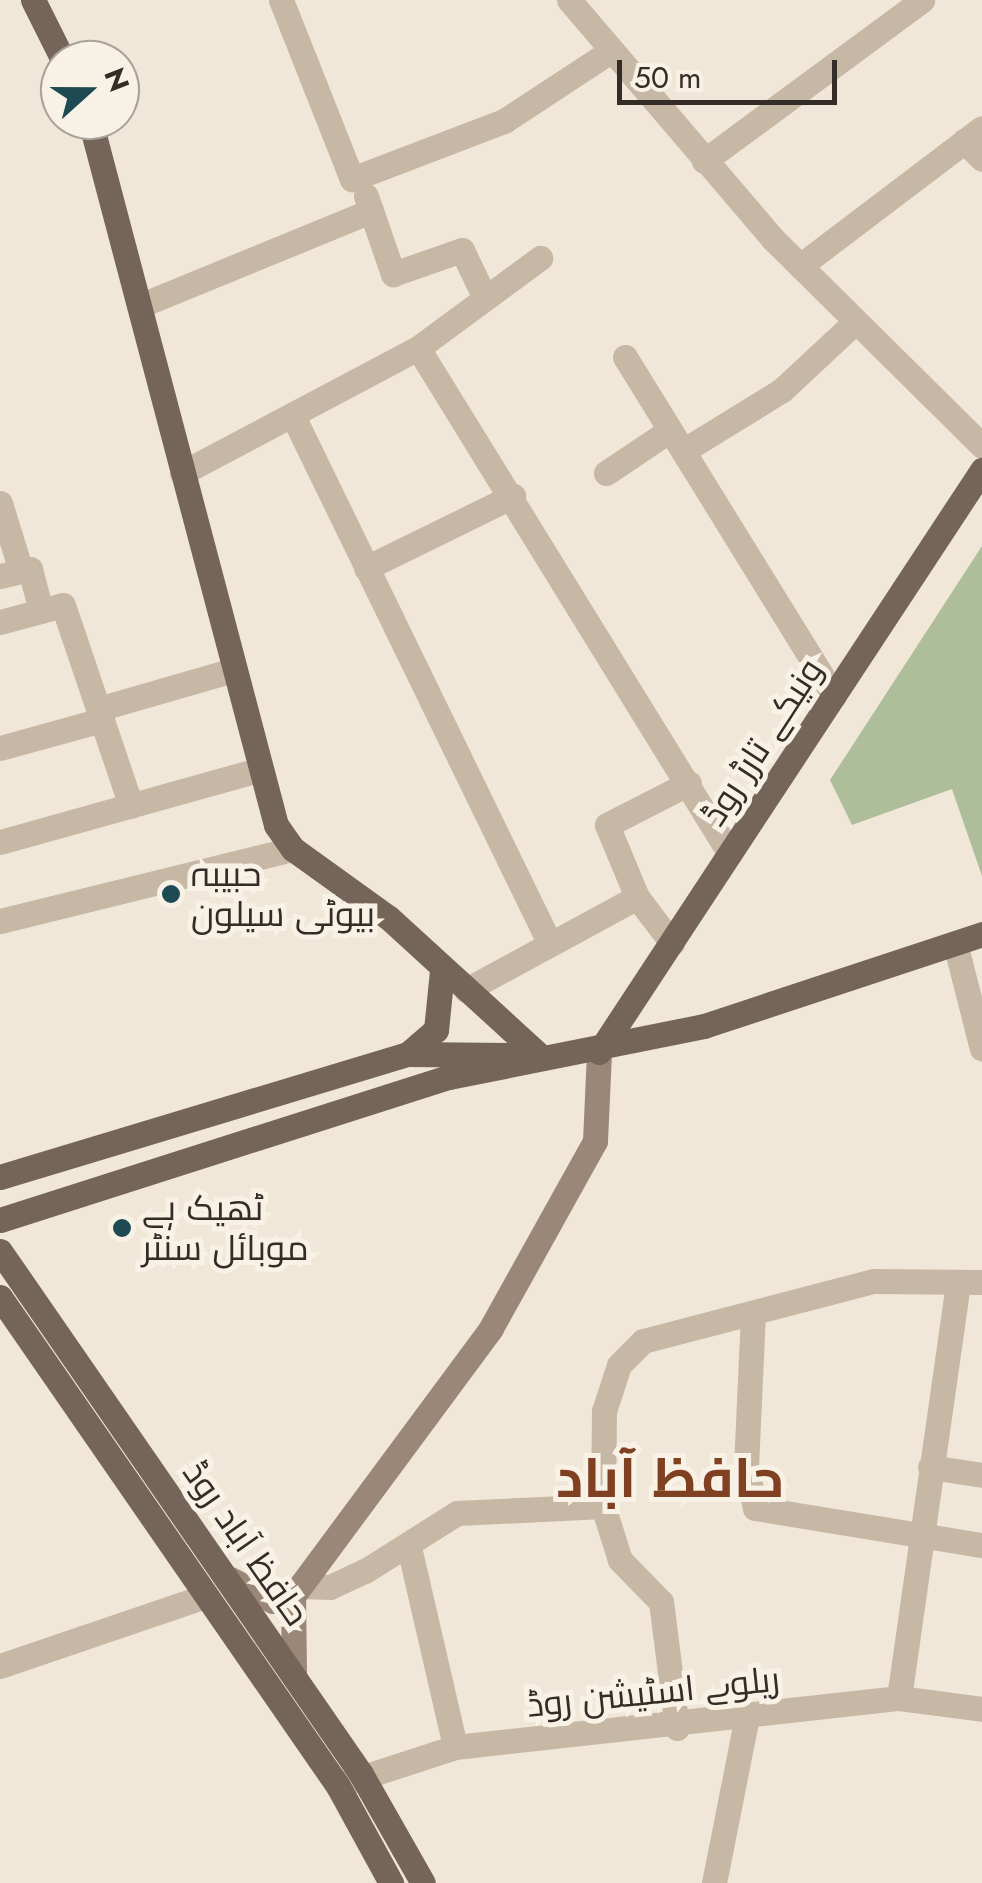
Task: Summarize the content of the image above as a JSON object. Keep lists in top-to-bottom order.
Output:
{
  "streets": {
    "main road": ["ونیکے تارڑ روڈ", "حافظ آباد روڈ"],
    "street": ["ریلوے اسٹیشن روڈ"]
  },
  "crossings": [
    ["حافظ آباد روڈ", "ریلوے اسٹیشن روڈ"]
  ],
  "districts": ["حافظ آباد"],
  "places": ["حبیبہ بیوٹی سیلون", "ٹھیک ہے موبائل سنٹر"],
  "scale_bar": "50 m",
  "north": "right"
}
